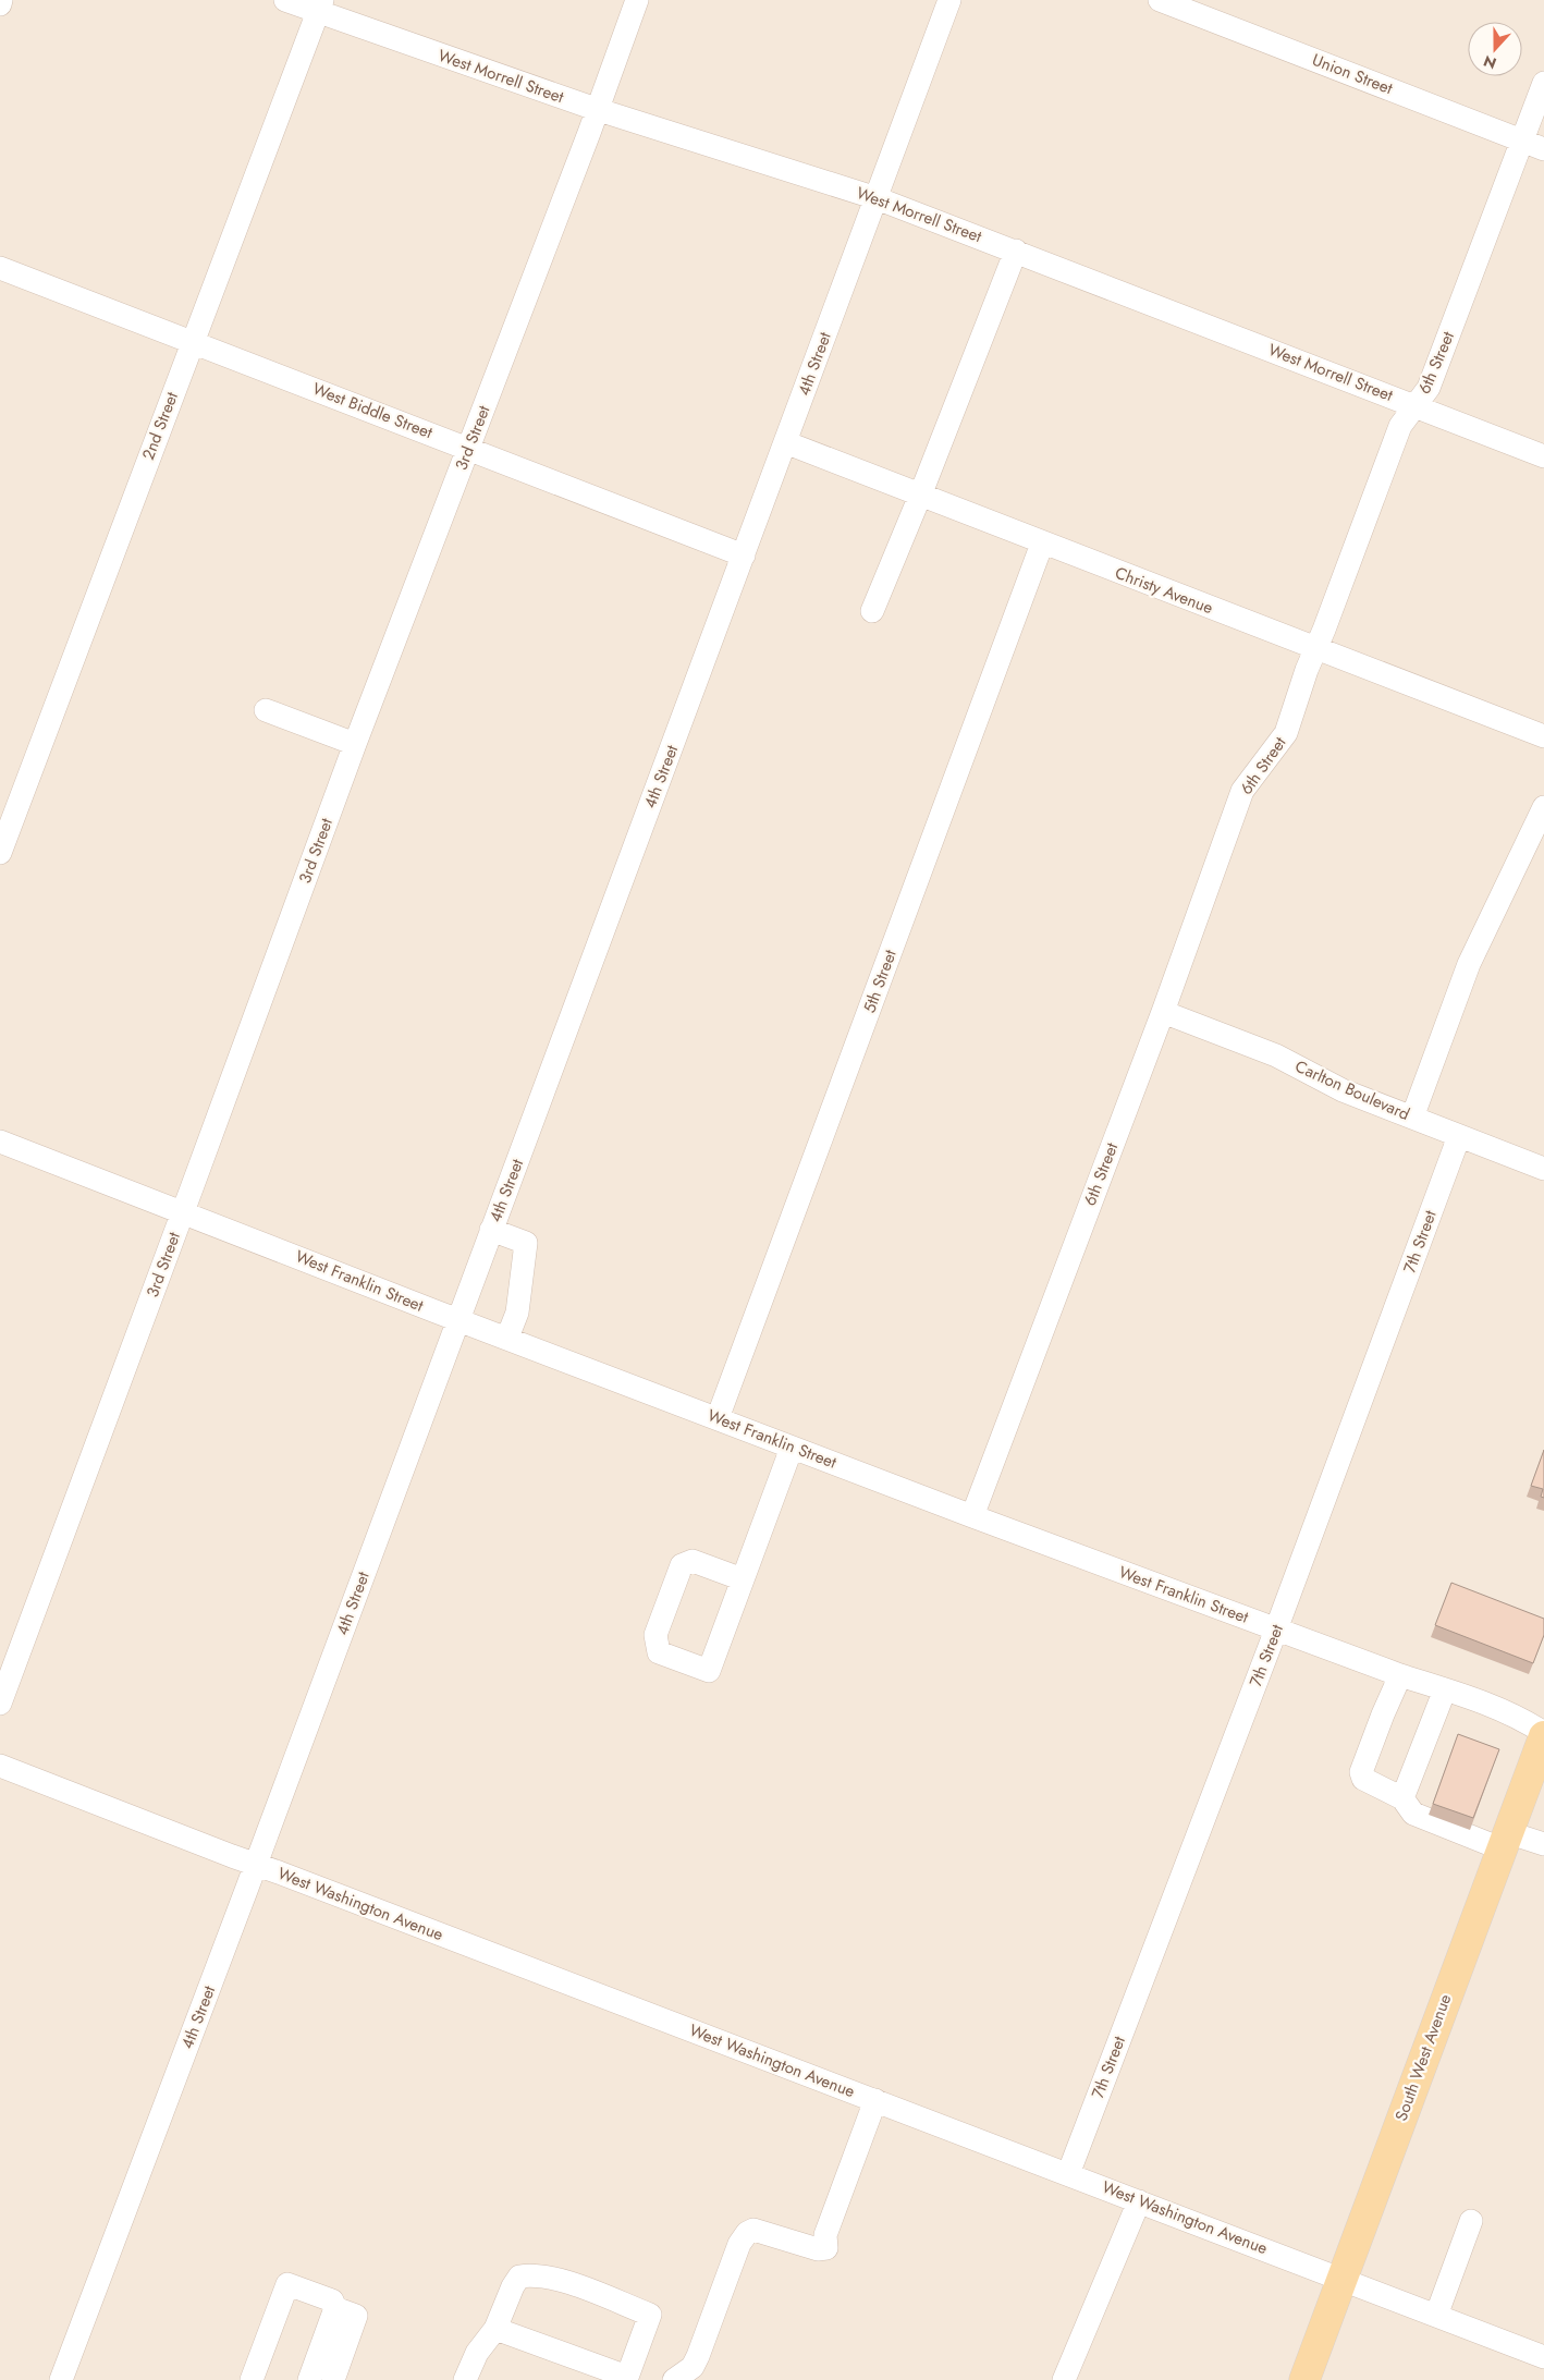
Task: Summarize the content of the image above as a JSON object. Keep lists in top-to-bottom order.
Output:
{
  "streets": {
    "main road": ["South West Avenue"],
    "street": [
      "Union Street",
      "West Morrell Street",
      "6th Street",
      "4th Street",
      "West Biddle Street",
      "2nd Street",
      "3rd Street",
      "Christy Avenue",
      "5th Street",
      "Carlton Boulevard",
      "7th Street",
      "West Franklin Street",
      "West Washington Avenue"
    ]
  },
  "crossings": [
    ["Union Street", "6th Street"],
    ["West Morrell Street", "6th Street"],
    ["West Morrell Street", "4th Street"],
    ["West Morrell Street", "2nd Street"],
    ["West Morrell Street", "3rd Street"],
    ["6th Street", "Christy Avenue"],
    ["6th Street", "Carlton Boulevard"],
    ["6th Street", "West Franklin Street"],
    ["4th Street", "West Biddle Street"],
    ["4th Street", "Christy Avenue"],
    ["4th Street", "West Franklin Street"],
    ["4th Street", "West Washington Avenue"],
    ["West Biddle Street", "2nd Street"],
    ["West Biddle Street", "3rd Street"],
    ["3rd Street", "West Franklin Street"],
    ["Christy Avenue", "5th Street"],
    ["5th Street", "West Franklin Street"],
    ["Carlton Boulevard", "7th Street"],
    ["7th Street", "West Franklin Street"],
    ["7th Street", "West Washington Avenue"],
    ["West Franklin Street", "South West Avenue"],
    ["West Washington Avenue", "South West Avenue"]
  ],
  "north": "bottom"
}
